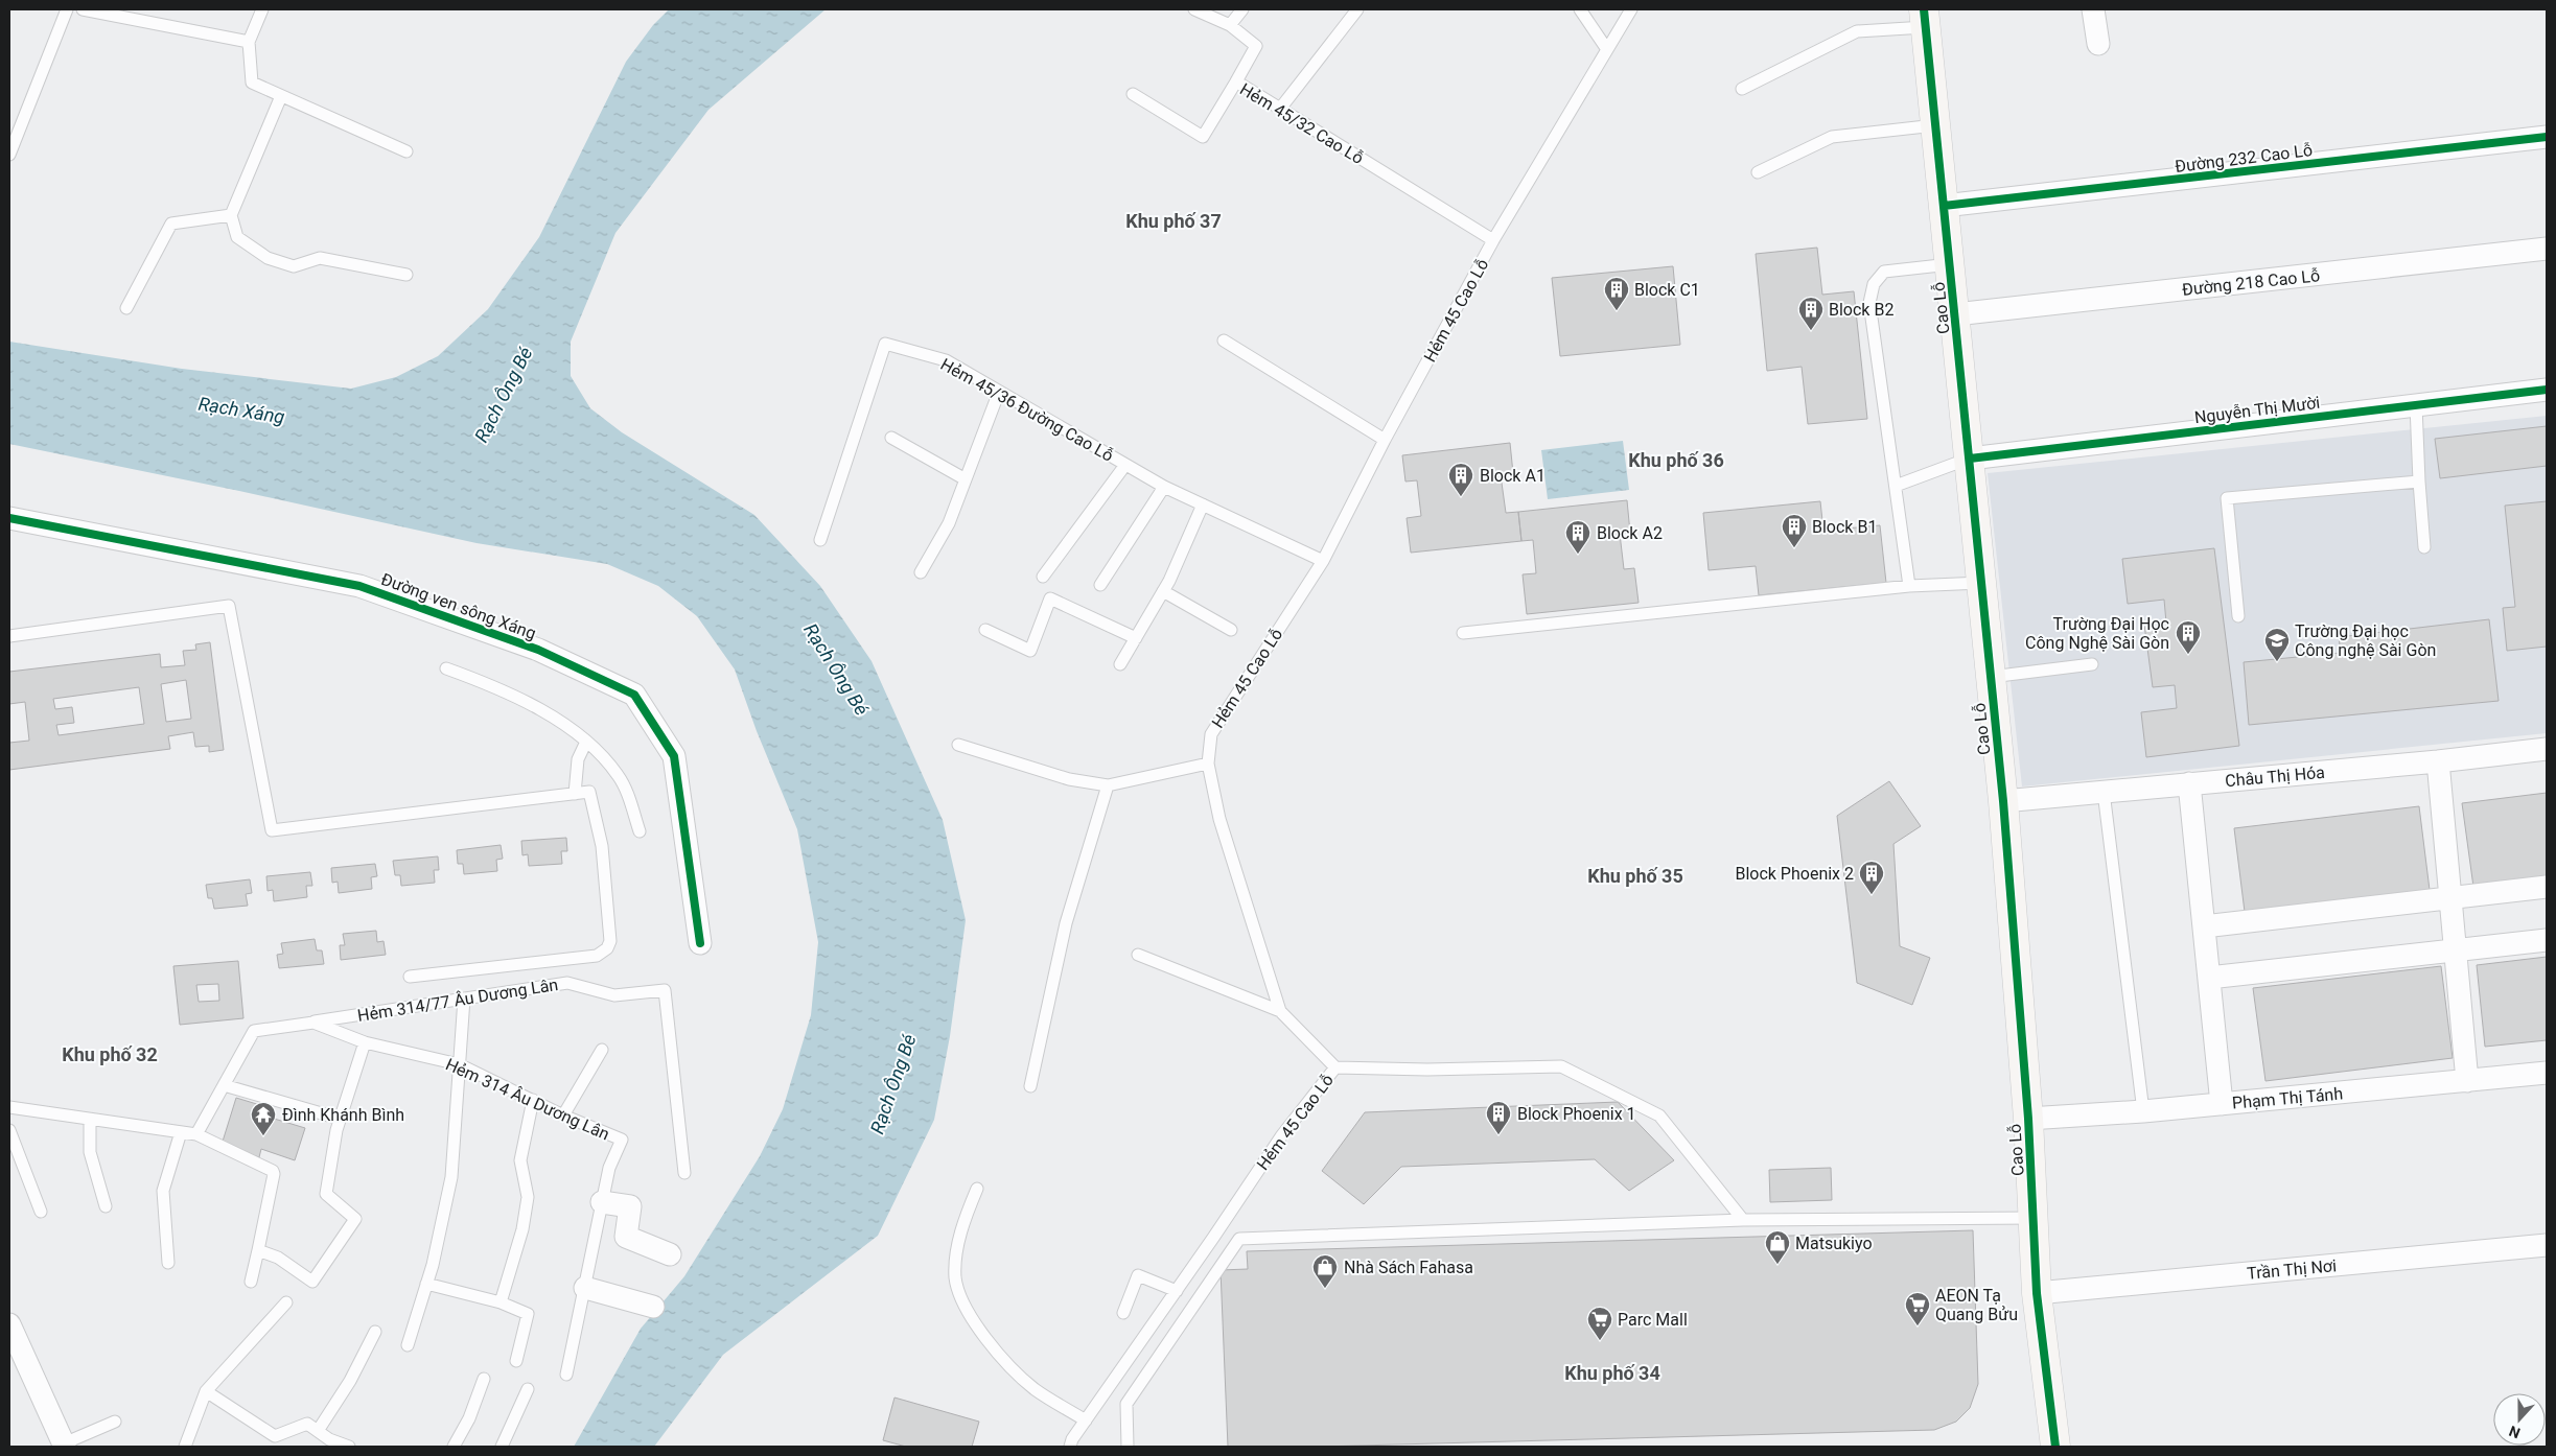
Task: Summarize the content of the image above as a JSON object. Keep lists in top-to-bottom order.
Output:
{
  "streets": {
    "street": [
      "Đường 232 Cao Lỗ",
      "Đường 218 Cao Lỗ",
      "Cao Lỗ",
      "Nguyễn Thị Mười",
      "Đường ven sông Xáng",
      "Châu Thị Hóa",
      "Phạm Thị Tánh",
      "Trần Thị Nơi"
    ],
    "lane": [
      "Hẻm 45/32 Cao Lỗ",
      "Hẻm 45 Cao Lỗ",
      "Hẻm 45/36 Đường Cao Lỗ",
      "Hẻm 314/77 Âu Dương Lân",
      "Hẻm 314 Âu Dương Lân"
    ]
  },
  "crossings": [
    ["Hẻm 45/32 Cao Lỗ", "Hẻm 45 Cao Lỗ"],
    ["Đường 232 Cao Lỗ", "Cao Lỗ"],
    ["Đường 218 Cao Lỗ", "Cao Lỗ"],
    ["Cao Lỗ", "Nguyễn Thị Mười"],
    ["Cao Lỗ", "Châu Thị Hóa"],
    ["Cao Lỗ", "Phạm Thị Tánh"],
    ["Cao Lỗ", "Trần Thị Nơi"],
    ["Hẻm 45 Cao Lỗ", "Hẻm 45/36 Đường Cao Lỗ"],
    ["Hẻm 314/77 Âu Dương Lân", "Hẻm 314 Âu Dương Lân"]
  ],
  "districts": [
    "Khu phố 37",
    "Khu phố 36",
    "Khu phố 35",
    "Khu phố 32",
    "Khu phố 34"
  ],
  "water": ["Rạch Ông Bé", "Rạch Xáng"],
  "places": {
    "building": [
      "Block C1",
      "Block B2",
      "Block A1",
      "Block B1",
      "Block A2",
      "Trường Đại Học Công Nghệ Sài Gòn",
      "Block Phoenix 2",
      "Block Phoenix 1"
    ],
    "school or university": ["Trường Đại học Công nghệ Sài Gòn"],
    "temple": ["Đình Khánh Bình"],
    "shop": ["Matsukiyo", "Nhà Sách Fahasa"],
    "supermarket": ["AEON Tạ Quang Bửu", "Parc Mall"]
  },
  "north": "bottom"
}
